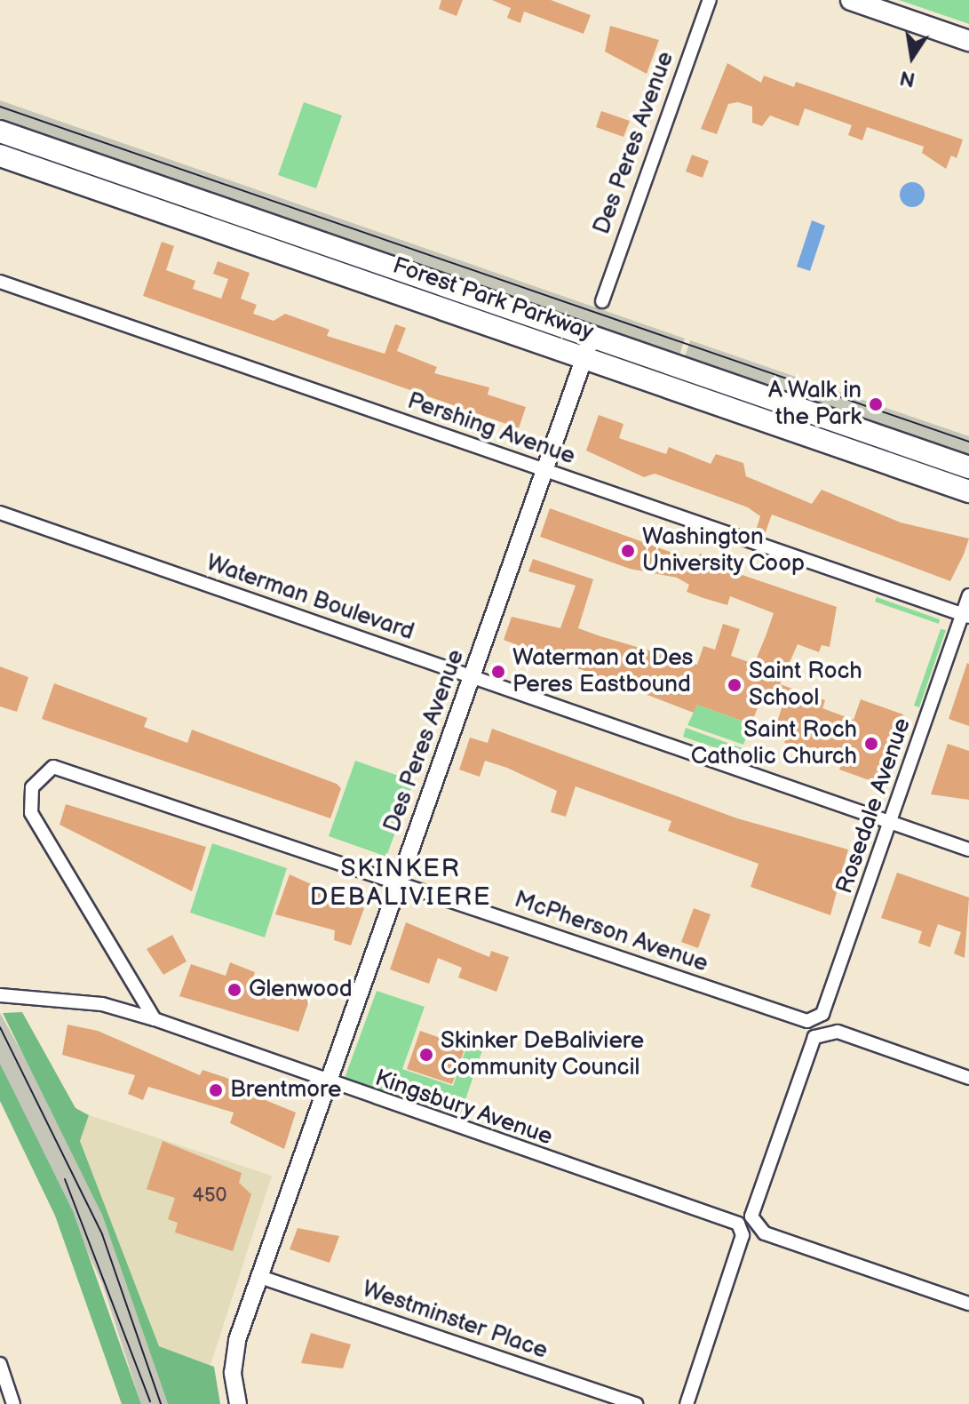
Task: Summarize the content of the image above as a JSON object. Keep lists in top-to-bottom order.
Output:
{
  "streets": {
    "main road": ["Forest Park Parkway"],
    "street": [
      "Des Peres Avenue",
      "Pershing Avenue",
      "Waterman Boulevard",
      "Rosedale Avenue",
      "McPherson Avenue",
      "Kingsbury Avenue",
      "Westminster Place"
    ]
  },
  "crossings": [
    ["Des Peres Avenue", "Forest Park Parkway"],
    ["Des Peres Avenue", "Pershing Avenue"],
    ["Des Peres Avenue", "Waterman Boulevard"],
    ["Des Peres Avenue", "McPherson Avenue"],
    ["Des Peres Avenue", "Kingsbury Avenue"],
    ["Des Peres Avenue", "Westminster Place"],
    ["Pershing Avenue", "Rosedale Avenue"],
    ["Waterman Boulevard", "Rosedale Avenue"],
    ["Rosedale Avenue", "McPherson Avenue"],
    ["McPherson Avenue", "Kingsbury Avenue"]
  ],
  "districts": ["SKINKER DEBALIVIERE"],
  "places": [
    "A Walk in the Park",
    "Washington University Coop",
    "Waterman at Des Peres Eastbound",
    "Saint Roch School",
    "Saint Roch Catholic Church",
    "Glenwood",
    "Skinker DeBaliviere Community Council",
    "Brentmore"
  ],
  "house_numbers": ["450"],
  "north": "bottom"
}
